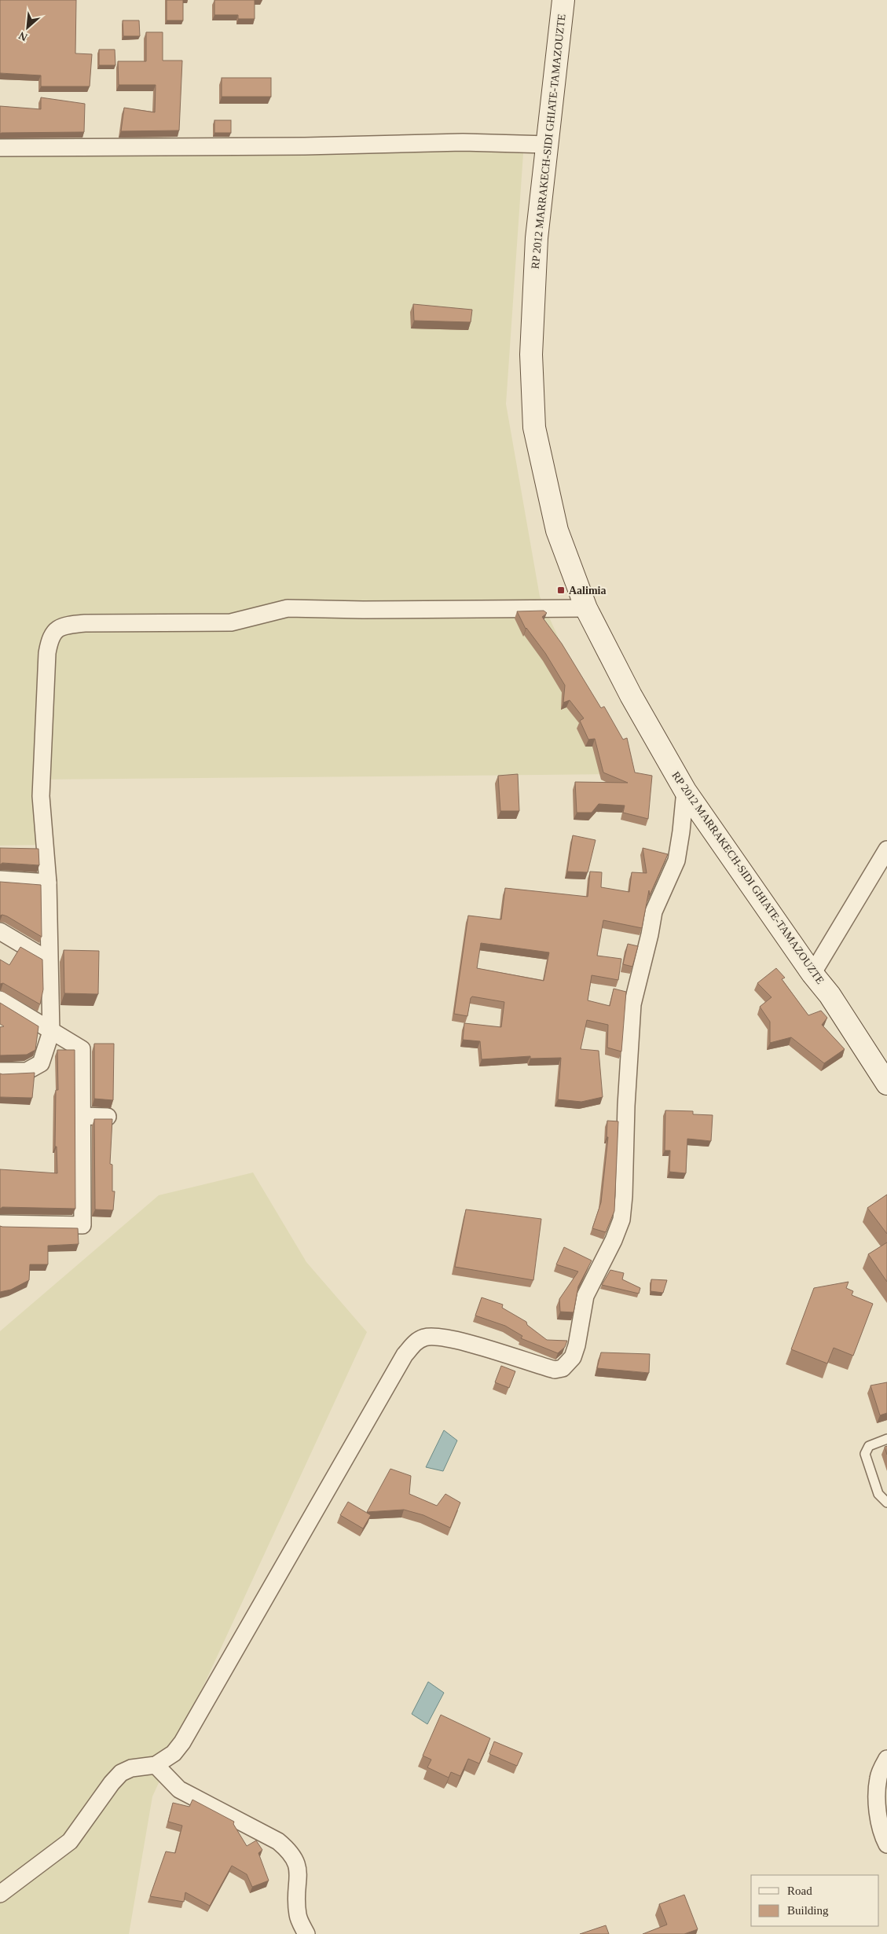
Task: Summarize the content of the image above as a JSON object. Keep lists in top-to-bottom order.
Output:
{
  "streets": {
    "street": ["RP 2012 MARRAKECH-SIDI GHIATE-TAMAZOUZTE"]
  },
  "places": {
    "transit": ["Aalimia"]
  },
  "legend": ["Road", "Building"],
  "north": "bottom left"
}
